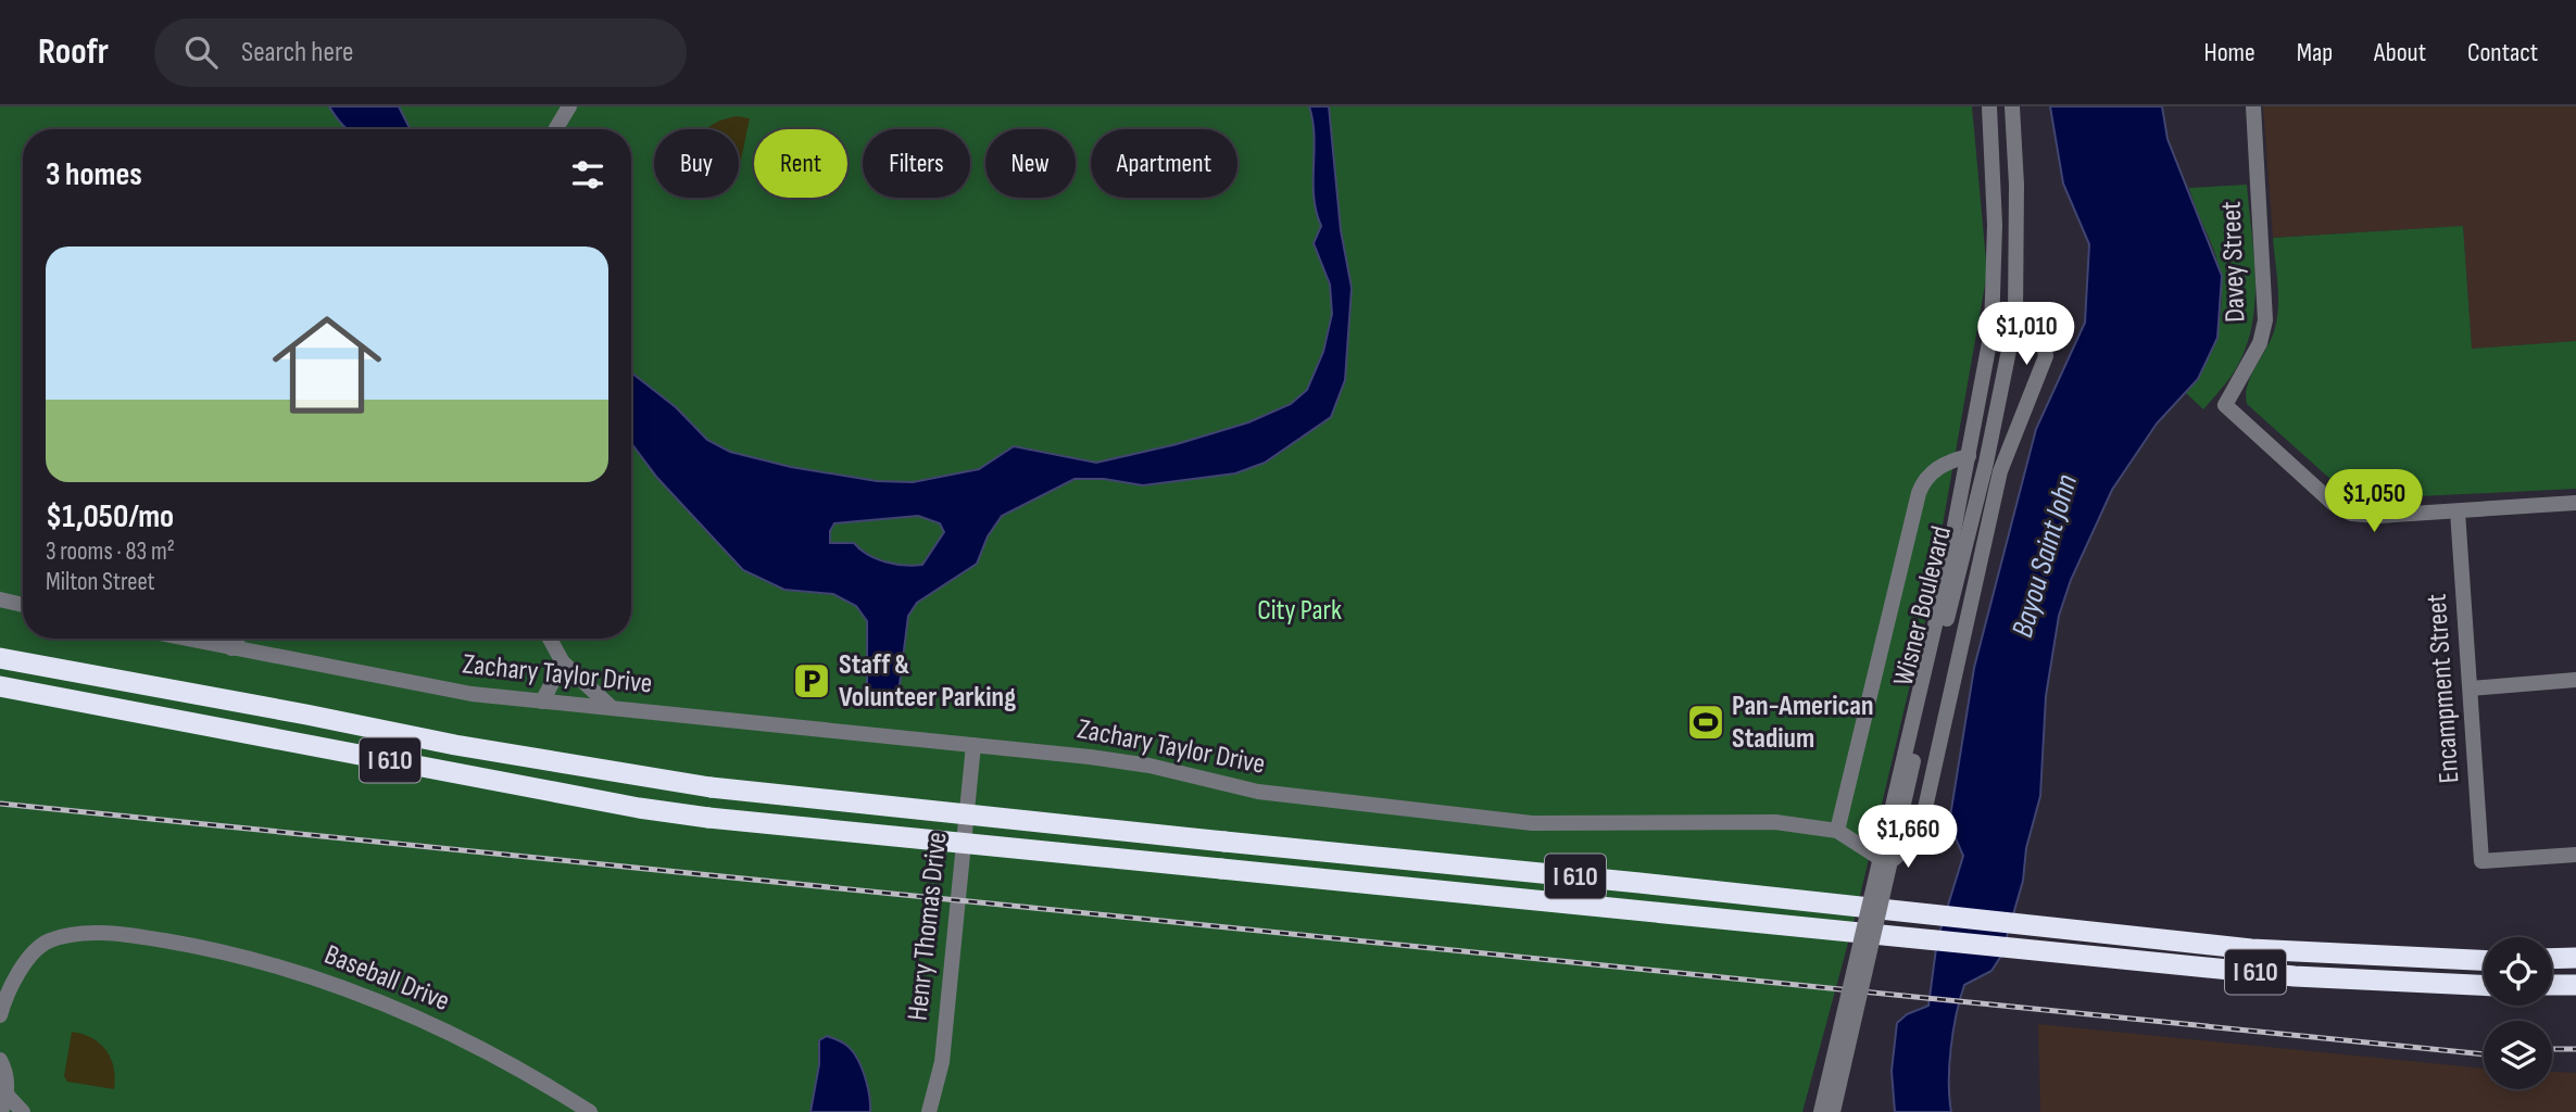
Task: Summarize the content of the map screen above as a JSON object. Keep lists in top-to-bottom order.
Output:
{
  "streets": {
    "highway": ["I 610"],
    "street": [
      "Davey Street",
      "Wisner Boulevard",
      "Zachary Taylor Drive",
      "Encampment Street",
      "Henry Thomas Drive",
      "Baseball Drive"
    ]
  },
  "crossings": [
    ["Davey Street", "Encampment Street"],
    ["Zachary Taylor Drive", "Henry Thomas Drive"]
  ],
  "water": ["Bayou Saint John"],
  "parks": ["City Park"],
  "places": {
    "parking": ["Staff & Volunteer Parking"],
    "sports": ["Pan-American Stadium"]
  },
  "page": {
    "header": "Roofr",
    "search": "Search here",
    "nav": [
      "Home",
      "Map",
      "About",
      "Contact"
    ],
    "chip": [
      "Buy",
      "Rent",
      "Filters",
      "New",
      "Apartment"
    ],
    "heading": "3 homes",
    "list": [
      {
        "name": "$1,050/mo",
        "note": "3 rooms · 83 m² · Milton Street"
      }
    ],
    "price": ["$1,010", "$1,050", "$1,660"]
  }
}
